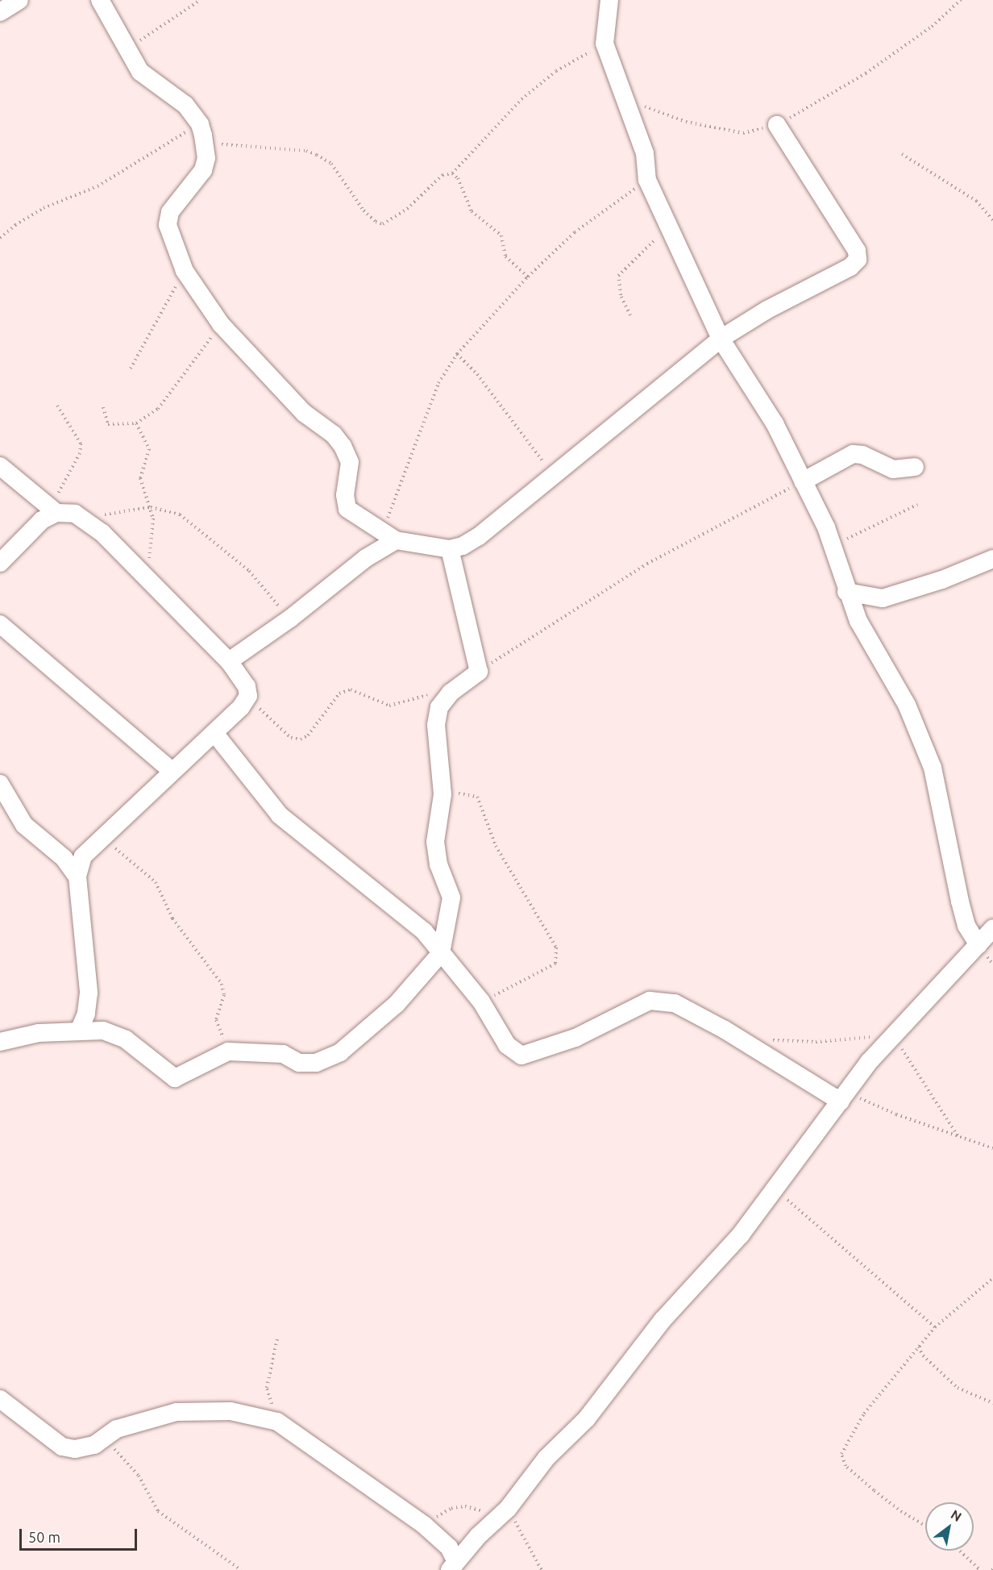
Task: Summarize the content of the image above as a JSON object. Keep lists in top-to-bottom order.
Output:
{
  "scale_bar": "50 m",
  "north": "top right"
}
